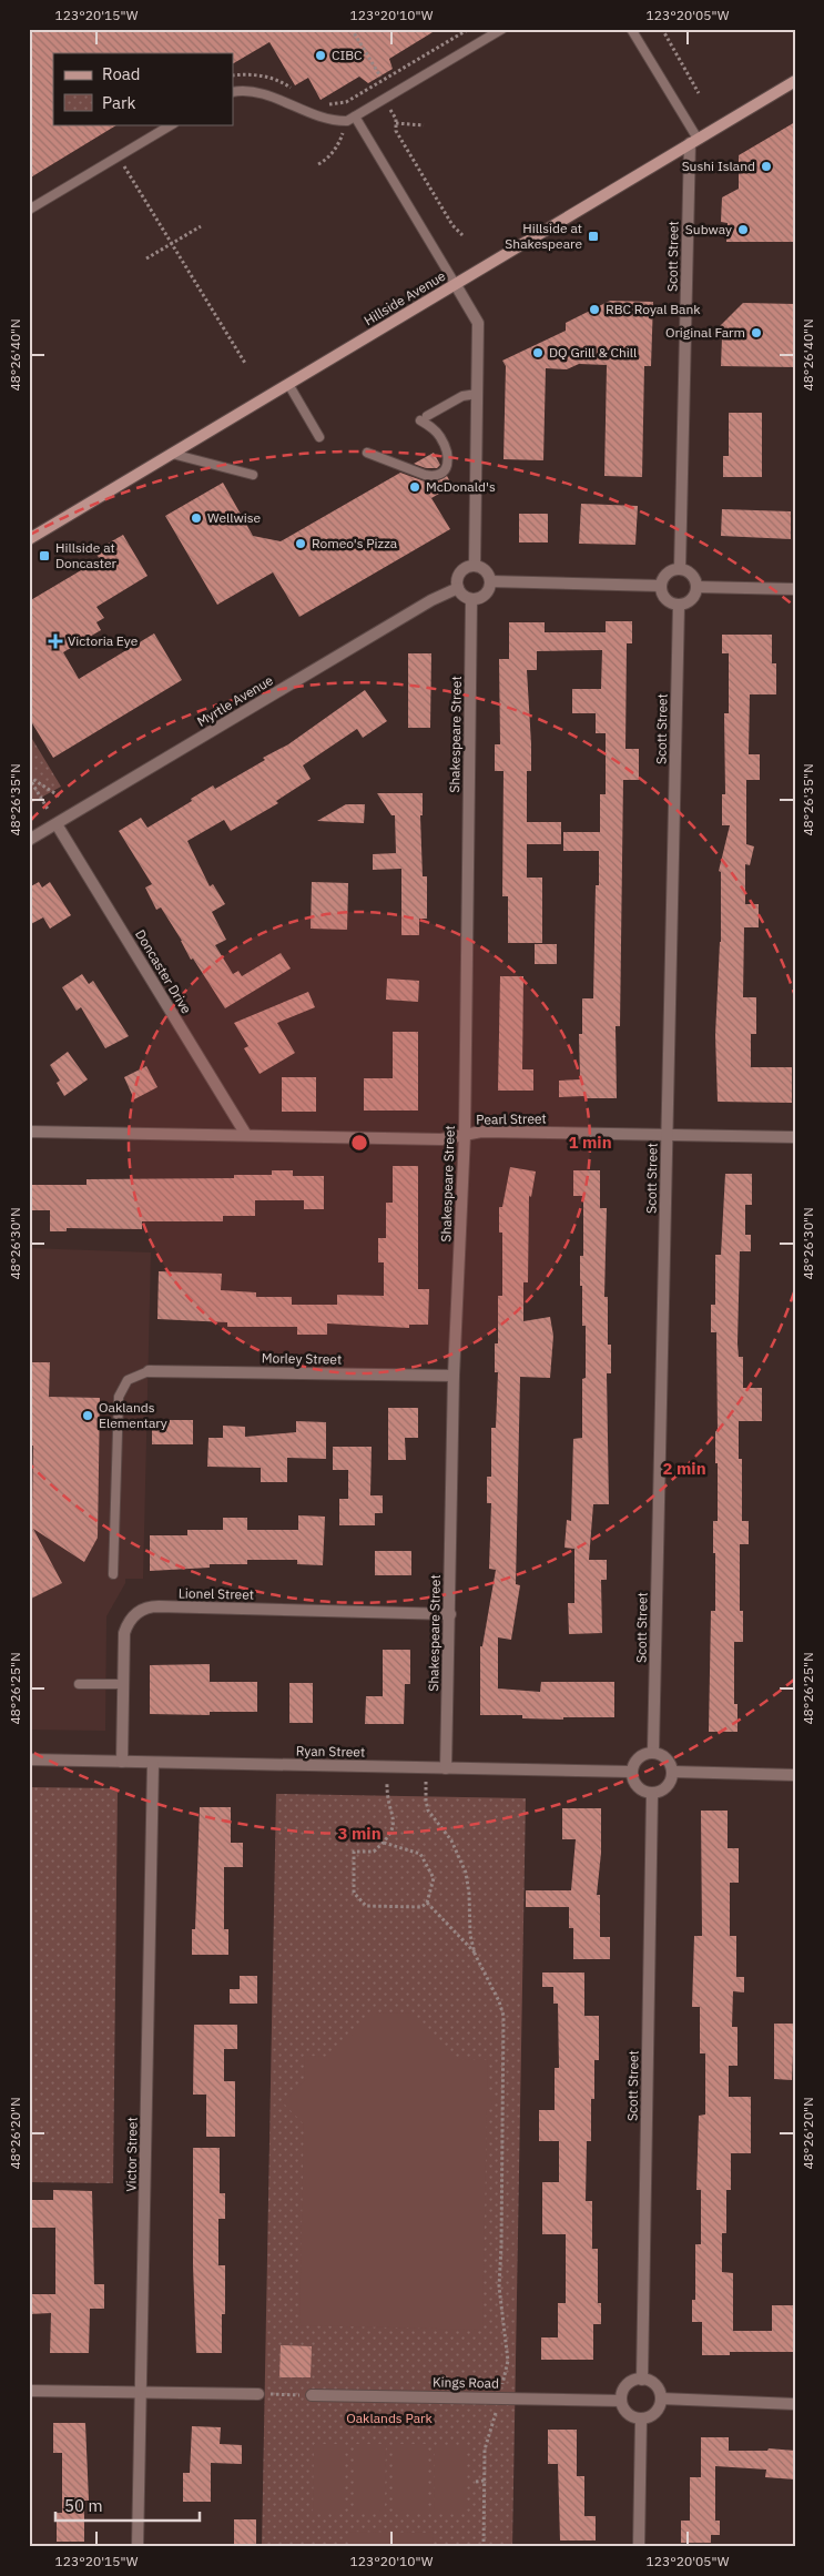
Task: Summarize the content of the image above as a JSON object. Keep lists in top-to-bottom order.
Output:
{
  "streets": {
    "main road": ["Hillside Avenue"],
    "street": [
      "Scott Street",
      "Myrtle Avenue",
      "Shakespeare Street",
      "Doncaster Drive",
      "Pearl Street",
      "Morley Street",
      "Lionel Street",
      "Ryan Street",
      "Victor Street",
      "Kings Road"
    ]
  },
  "crossings": [
    ["Scott Street", "Hillside Avenue"],
    ["Scott Street", "Pearl Street"],
    ["Scott Street", "Ryan Street"],
    ["Scott Street", "Kings Road"],
    ["Myrtle Avenue", "Shakespeare Street"],
    ["Myrtle Avenue", "Doncaster Drive"],
    ["Shakespeare Street", "Pearl Street"],
    ["Shakespeare Street", "Morley Street"],
    ["Shakespeare Street", "Lionel Street"],
    ["Shakespeare Street", "Ryan Street"],
    ["Doncaster Drive", "Pearl Street"],
    ["Lionel Street", "Ryan Street"],
    ["Ryan Street", "Victor Street"]
  ],
  "parks": ["Oaklands Park"],
  "places": {
    "other": [
      "CIBC",
      "Sushi Island",
      "Subway",
      "RBC Royal Bank",
      "Original Farm",
      "DQ Grill & Chill",
      "McDonald's",
      "Wellwise",
      "Romeo's Pizza",
      "Oaklands Elementary"
    ],
    "transit": ["Hillside at Shakespeare", "Hillside at Doncaster"],
    "health": ["Victoria Eye"]
  },
  "legend": ["Road", "Park"],
  "scale_bar": "50 m",
  "coordinates": [
    "123°20'15\"W",
    "123°20'10\"W",
    "123°20'05\"W",
    "48°26'40\"N",
    "48°26'35\"N",
    "48°26'30\"N",
    "48°26'25\"N",
    "48°26'20\"N"
  ],
  "rings": ["1 min", "2 min", "3 min"]
}
